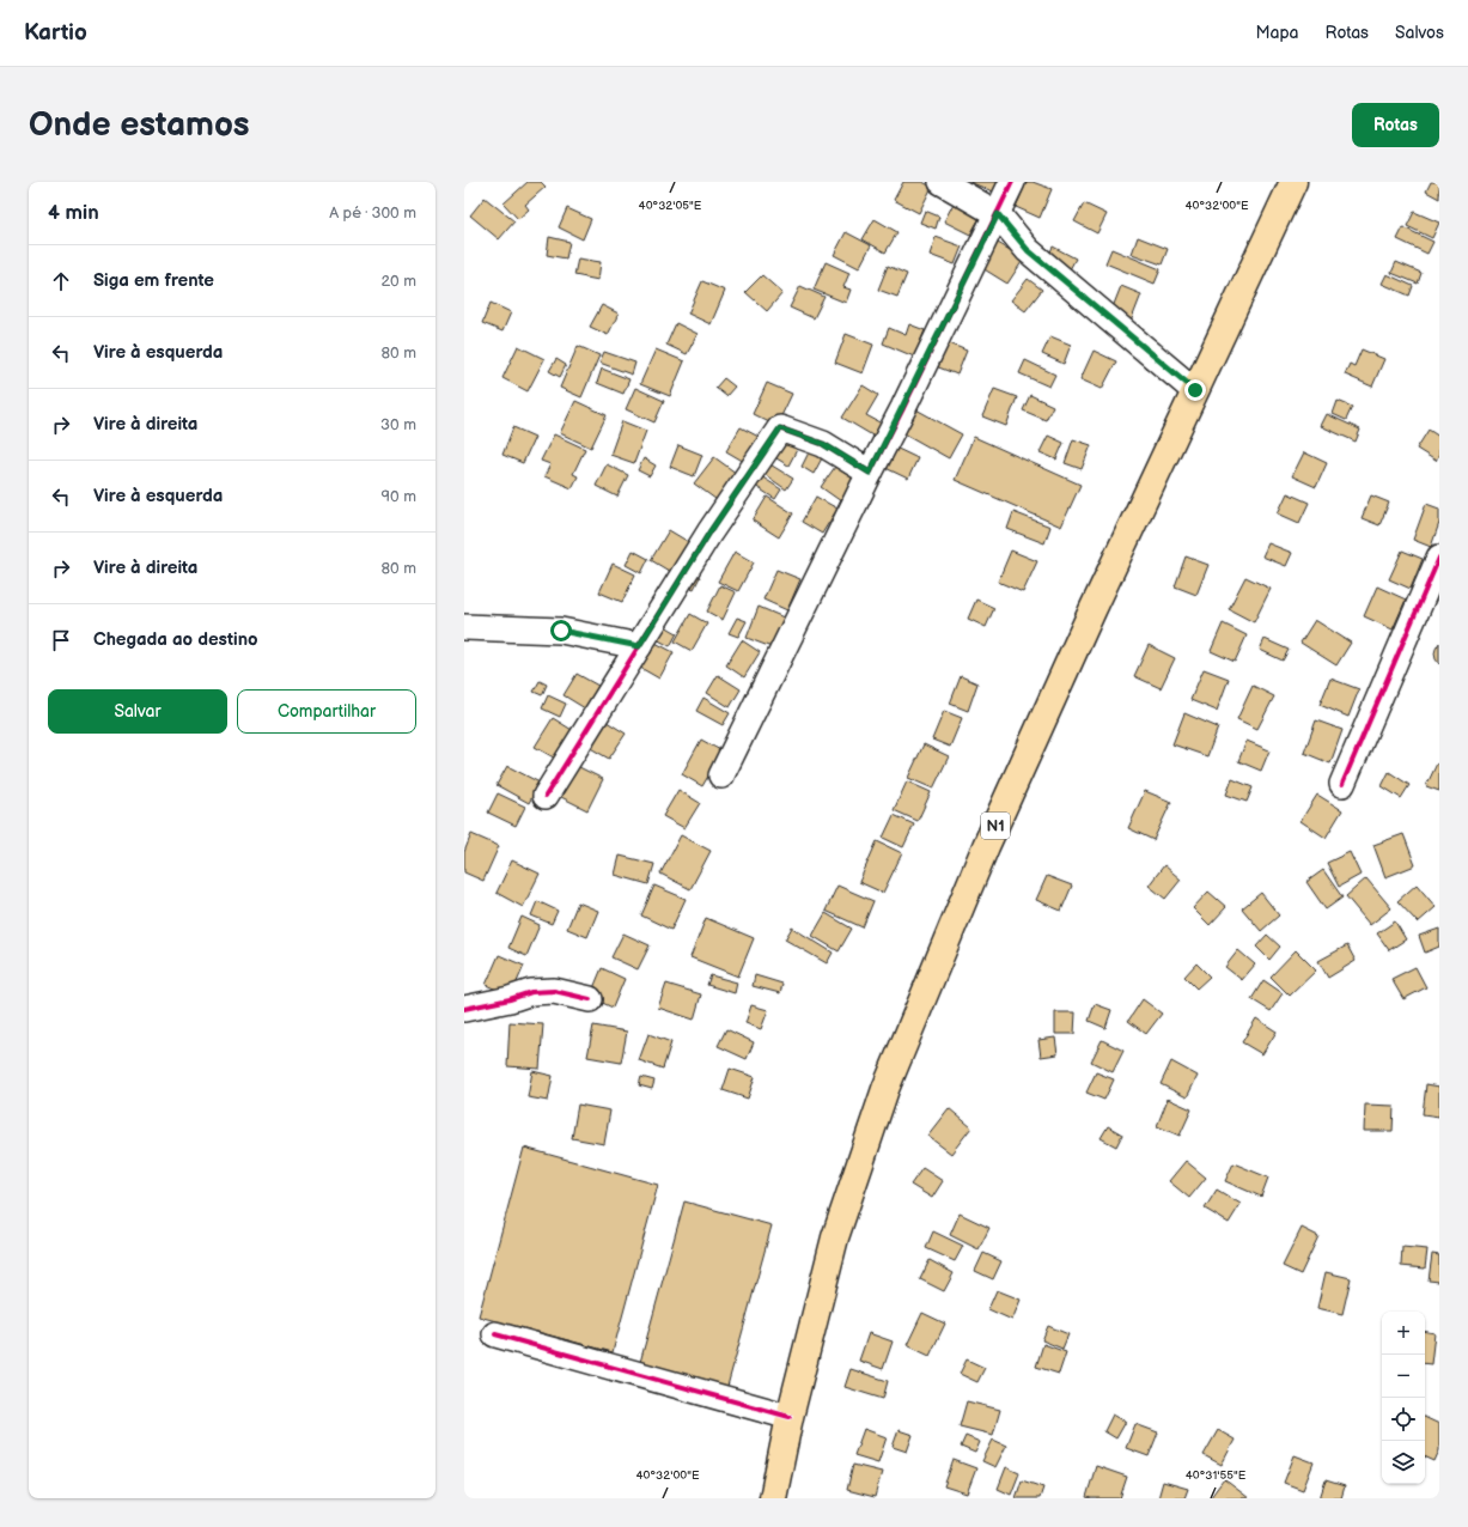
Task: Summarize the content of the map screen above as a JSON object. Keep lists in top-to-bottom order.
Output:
{
  "streets": {
    "highway": ["N1"]
  },
  "page": {
    "header": "Kartio",
    "nav": ["Mapa", "Rotas", "Salvos"],
    "buttons": [
      "Rotas",
      ["Salvar", "Compartilhar"]
    ],
    "title": "Onde estamos",
    "heading": ["4 min", "A pé · 300 m"],
    "list": [
      ["Siga em frente", "20 m"],
      ["Vire à esquerda", "80 m"],
      ["Vire à direita", "30 m"],
      ["Vire à esquerda", "90 m"],
      ["Vire à direita", "80 m"],
      "Chegada ao destino"
    ],
    "map_buttons": ["+", "−"]
  },
  "coordinates": ["40°32'05\"E", "40°32'00\"E", "40°31'55\"E"]
}
